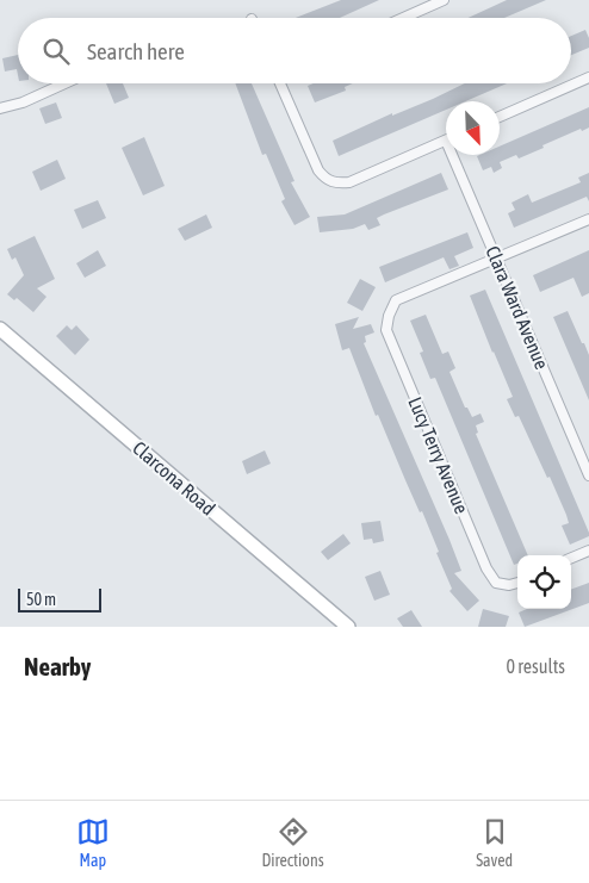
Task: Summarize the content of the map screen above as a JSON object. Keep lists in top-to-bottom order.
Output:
{
  "streets": {
    "main road": ["Clarcona Road"],
    "street": ["Clara Ward Avenue", "Lucy Terry Avenue"]
  },
  "crossings": [
    ["Clara Ward Avenue", "Lucy Terry Avenue"]
  ],
  "scale_bar": "50 m",
  "north": "bottom right",
  "page": {
    "search": "Search here",
    "scale": "50 m",
    "heading": ["Nearby", "0 results"],
    "nav": ["Map", "Directions", "Saved"]
  }
}
